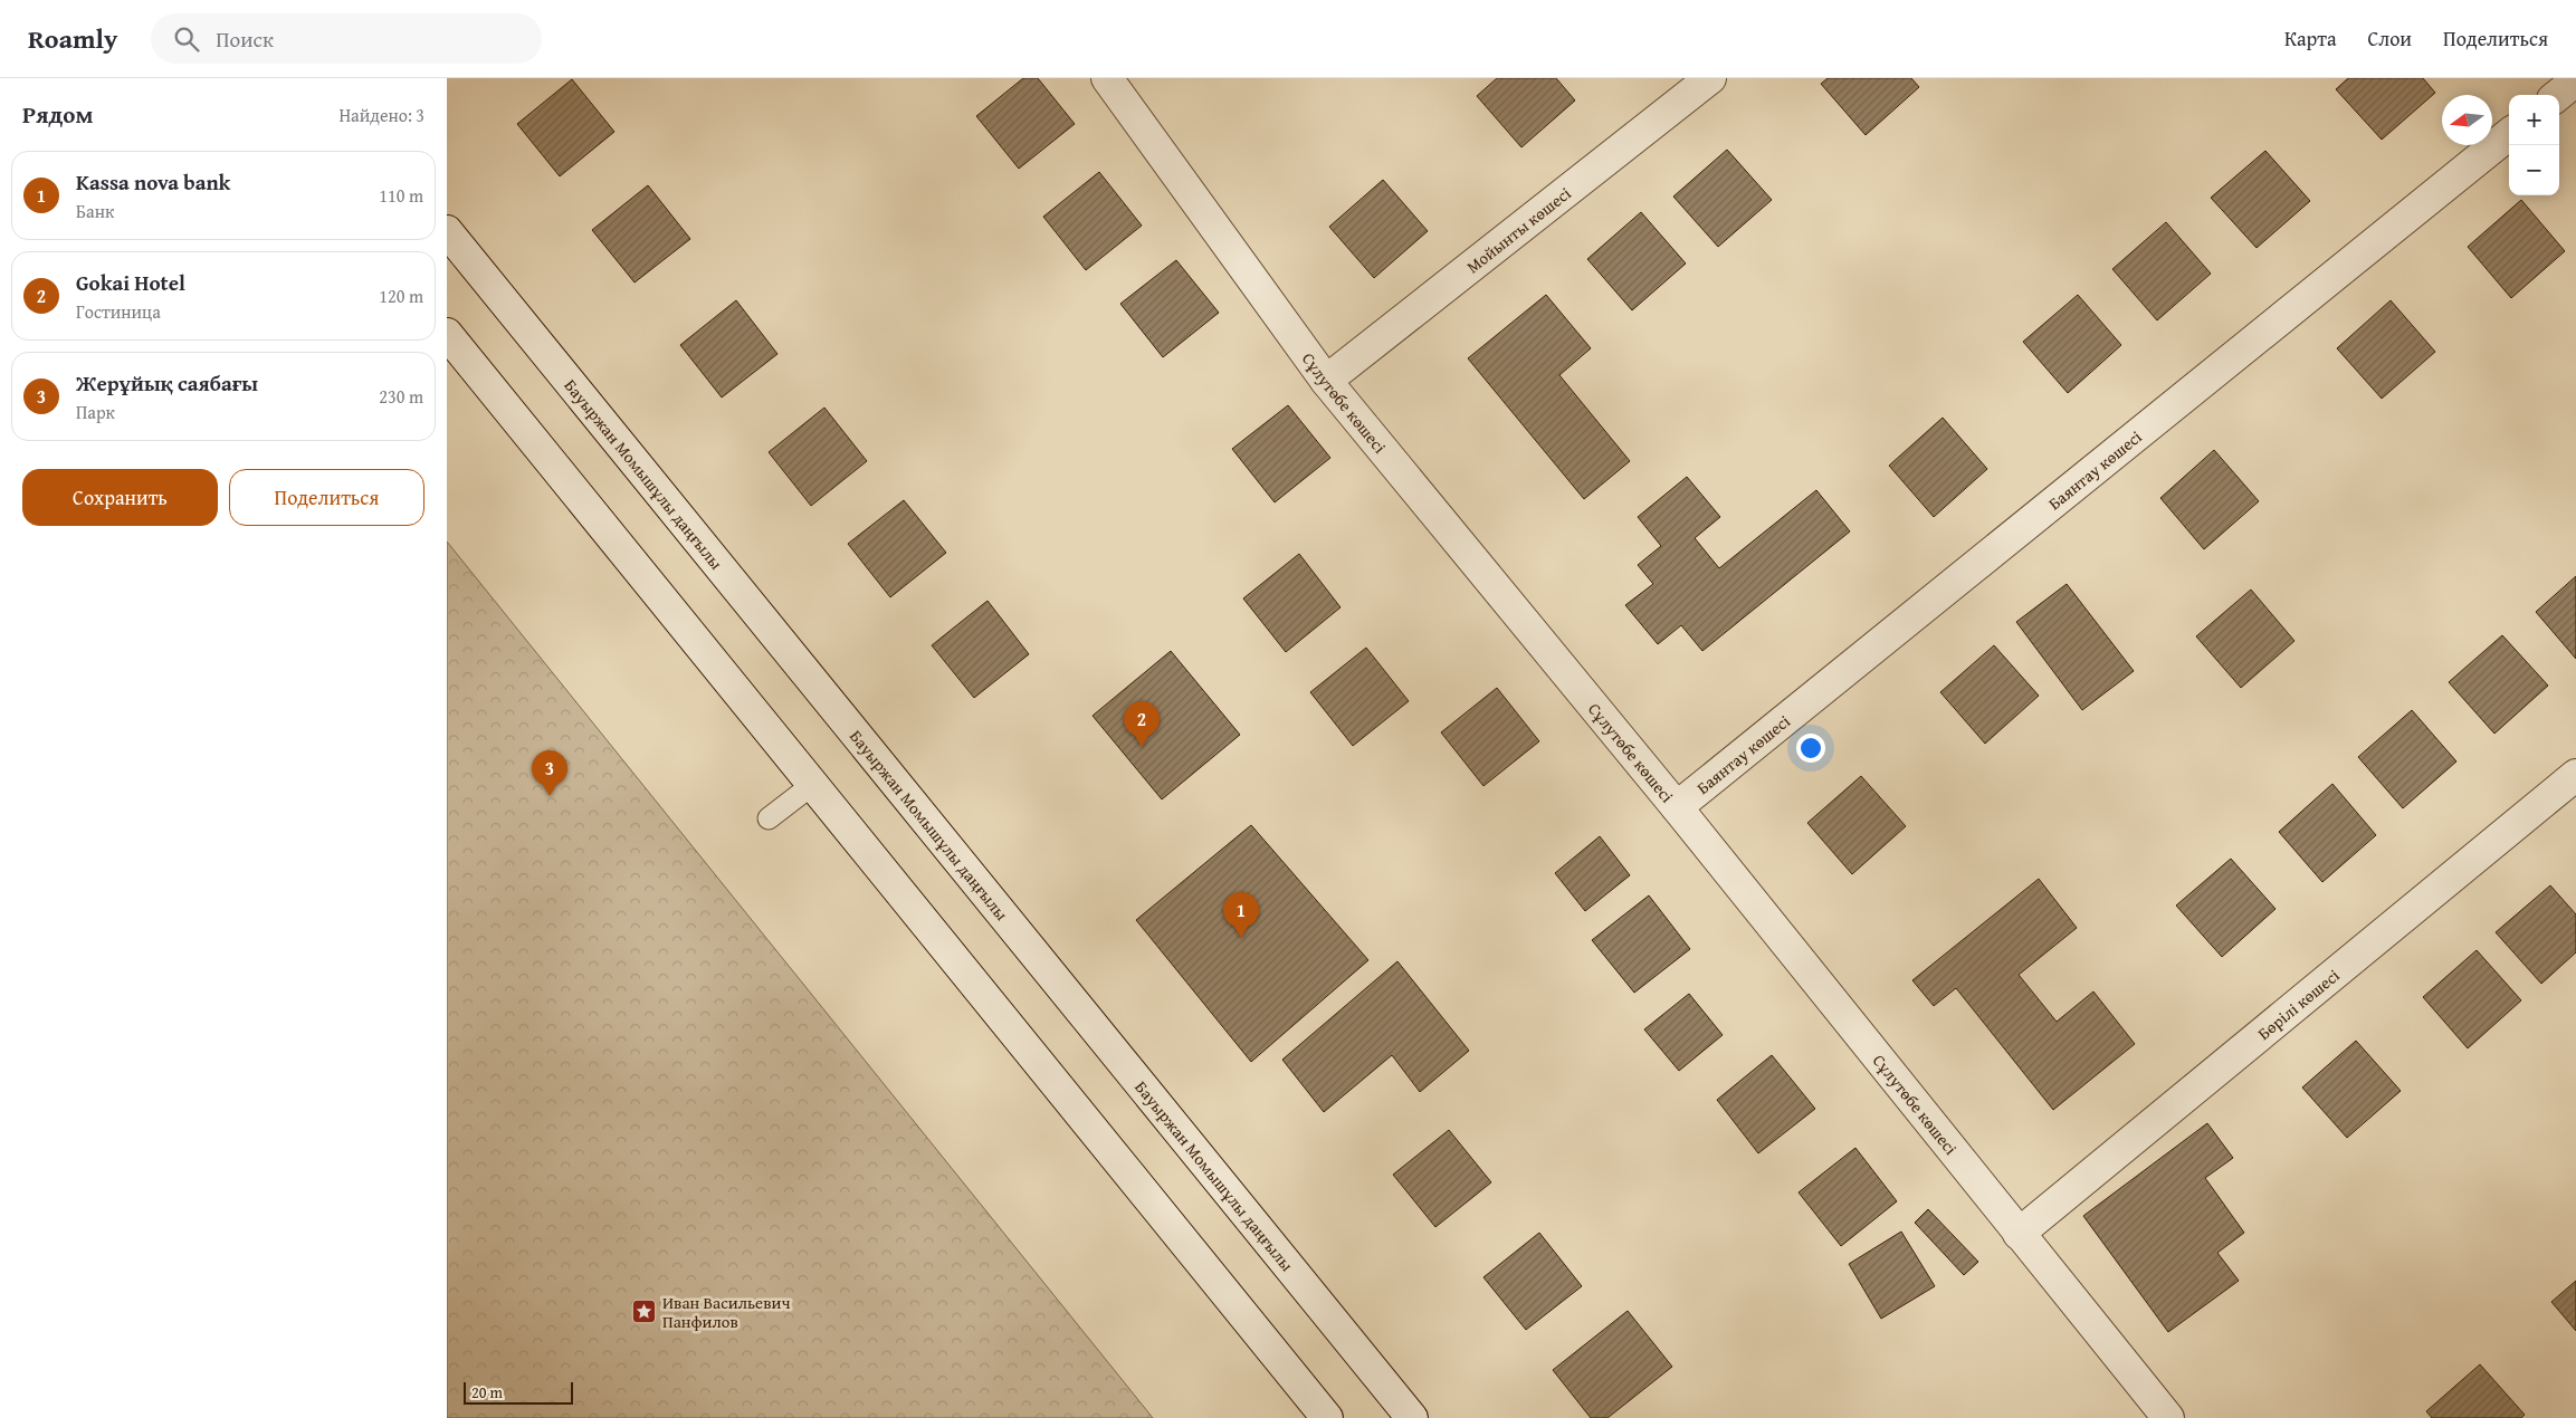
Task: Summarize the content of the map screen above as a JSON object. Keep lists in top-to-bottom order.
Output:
{
  "streets": {
    "street": [
      "Мойынты көшесі",
      "Сұлутөбе көшесі",
      "Баянтау көшесі",
      "Бауыржан Момышұлы даңғылы",
      "Бөрілі көшесі"
    ]
  },
  "crossings": [
    ["Мойынты көшесі", "Сұлутөбе көшесі"],
    ["Сұлутөбе көшесі", "Баянтау көшесі"],
    ["Сұлутөбе көшесі", "Бөрілі көшесі"]
  ],
  "places": {
    "place": ["Иван Васильевич Панфилов"]
  },
  "scale_bar": "20 m",
  "north": "left",
  "page": {
    "header": "Roamly",
    "search": "Поиск",
    "nav": ["Карта", "Слои", "Поделиться"],
    "heading": ["Рядом", "Найдено: 3"],
    "map_buttons": ["+", "−"],
    "list": [
      {
        "mark": "1",
        "name": "Kassa nova bank",
        "note": "Банк",
        "value": "110 m"
      },
      {
        "mark": "2",
        "name": "Gokai Hotel",
        "note": "Гостиница",
        "value": "120 m"
      },
      {
        "mark": "3",
        "name": "Жерұйық саябағы",
        "note": "Парк",
        "value": "230 m"
      }
    ],
    "buttons": ["Сохранить", "Поделиться"],
    "pins": ["2", "3", "1"],
    "scale": "20 m"
  }
}
